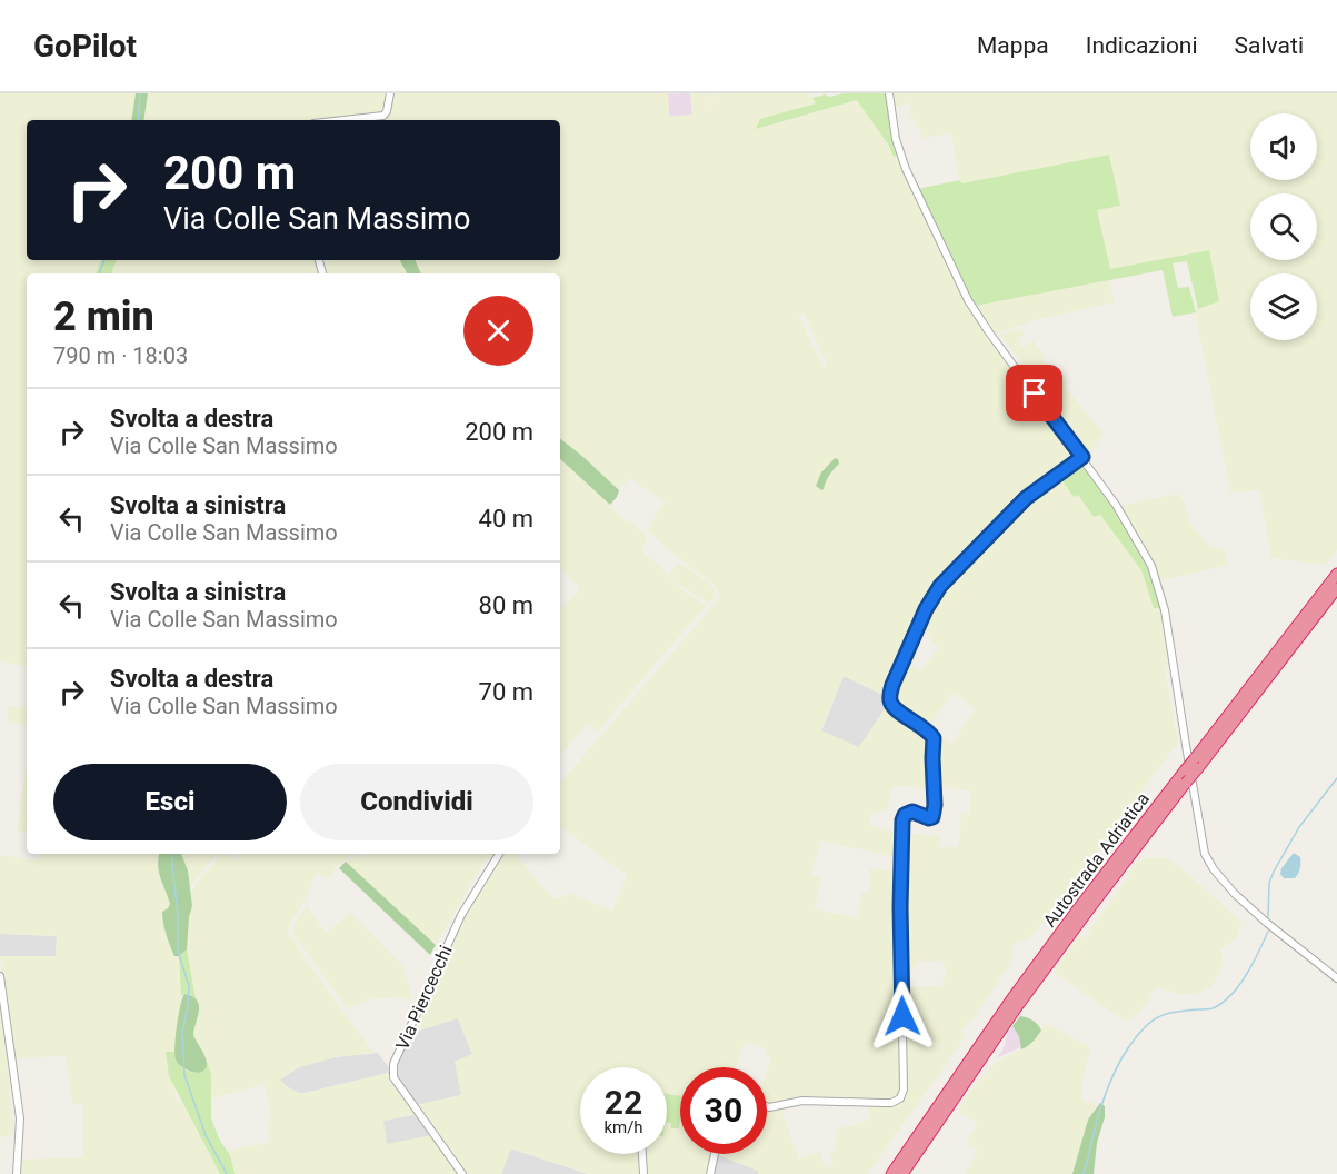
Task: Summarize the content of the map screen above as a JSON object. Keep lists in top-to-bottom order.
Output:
{
  "streets": {
    "highway": ["Autostrada Adriatica"],
    "street": ["Via Piercecchi"]
  },
  "page": {
    "header": "GoPilot",
    "nav": ["Mappa", "Indicazioni", "Salvati"],
    "turn": ["200 m", "Via Colle San Massimo"],
    "heading": ["2 min", "790 m · 18:03"],
    "list": [
      {
        "name": "Svolta a destra",
        "note": "Via Colle San Massimo",
        "value": "200 m"
      },
      {
        "name": "Svolta a sinistra",
        "note": "Via Colle San Massimo",
        "value": "40 m"
      },
      {
        "name": "Svolta a sinistra",
        "note": "Via Colle San Massimo",
        "value": "80 m"
      },
      {
        "name": "Svolta a destra",
        "note": "Via Colle San Massimo",
        "value": "70 m"
      }
    ],
    "buttons": ["Esci", "Condividi"],
    "speed": "22 km/h",
    "limit": "30"
  }
}
